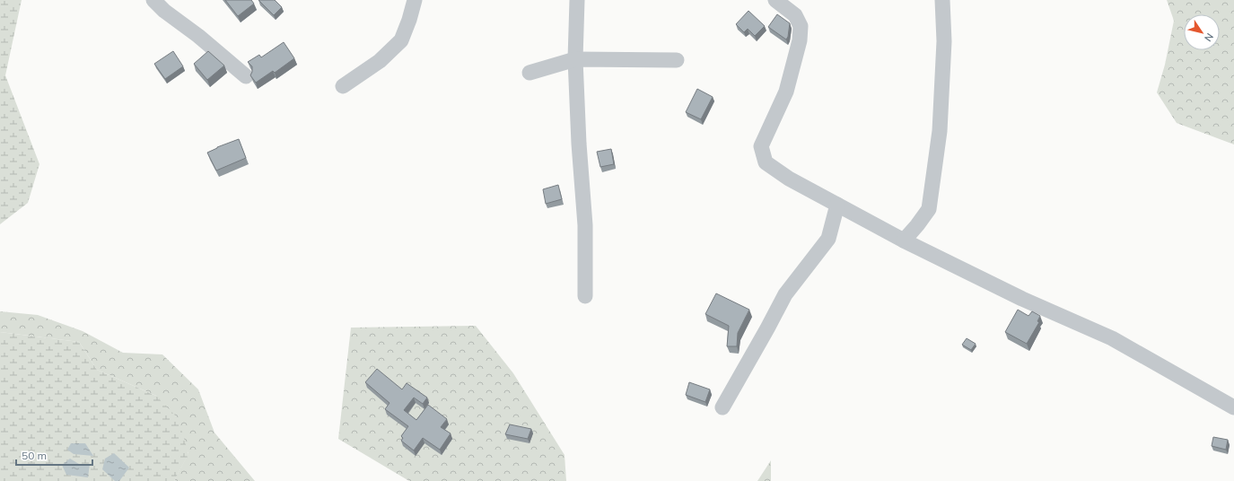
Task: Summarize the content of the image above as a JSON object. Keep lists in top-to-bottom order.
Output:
{
  "scale_bar": "50 m",
  "north": "bottom right"
}
